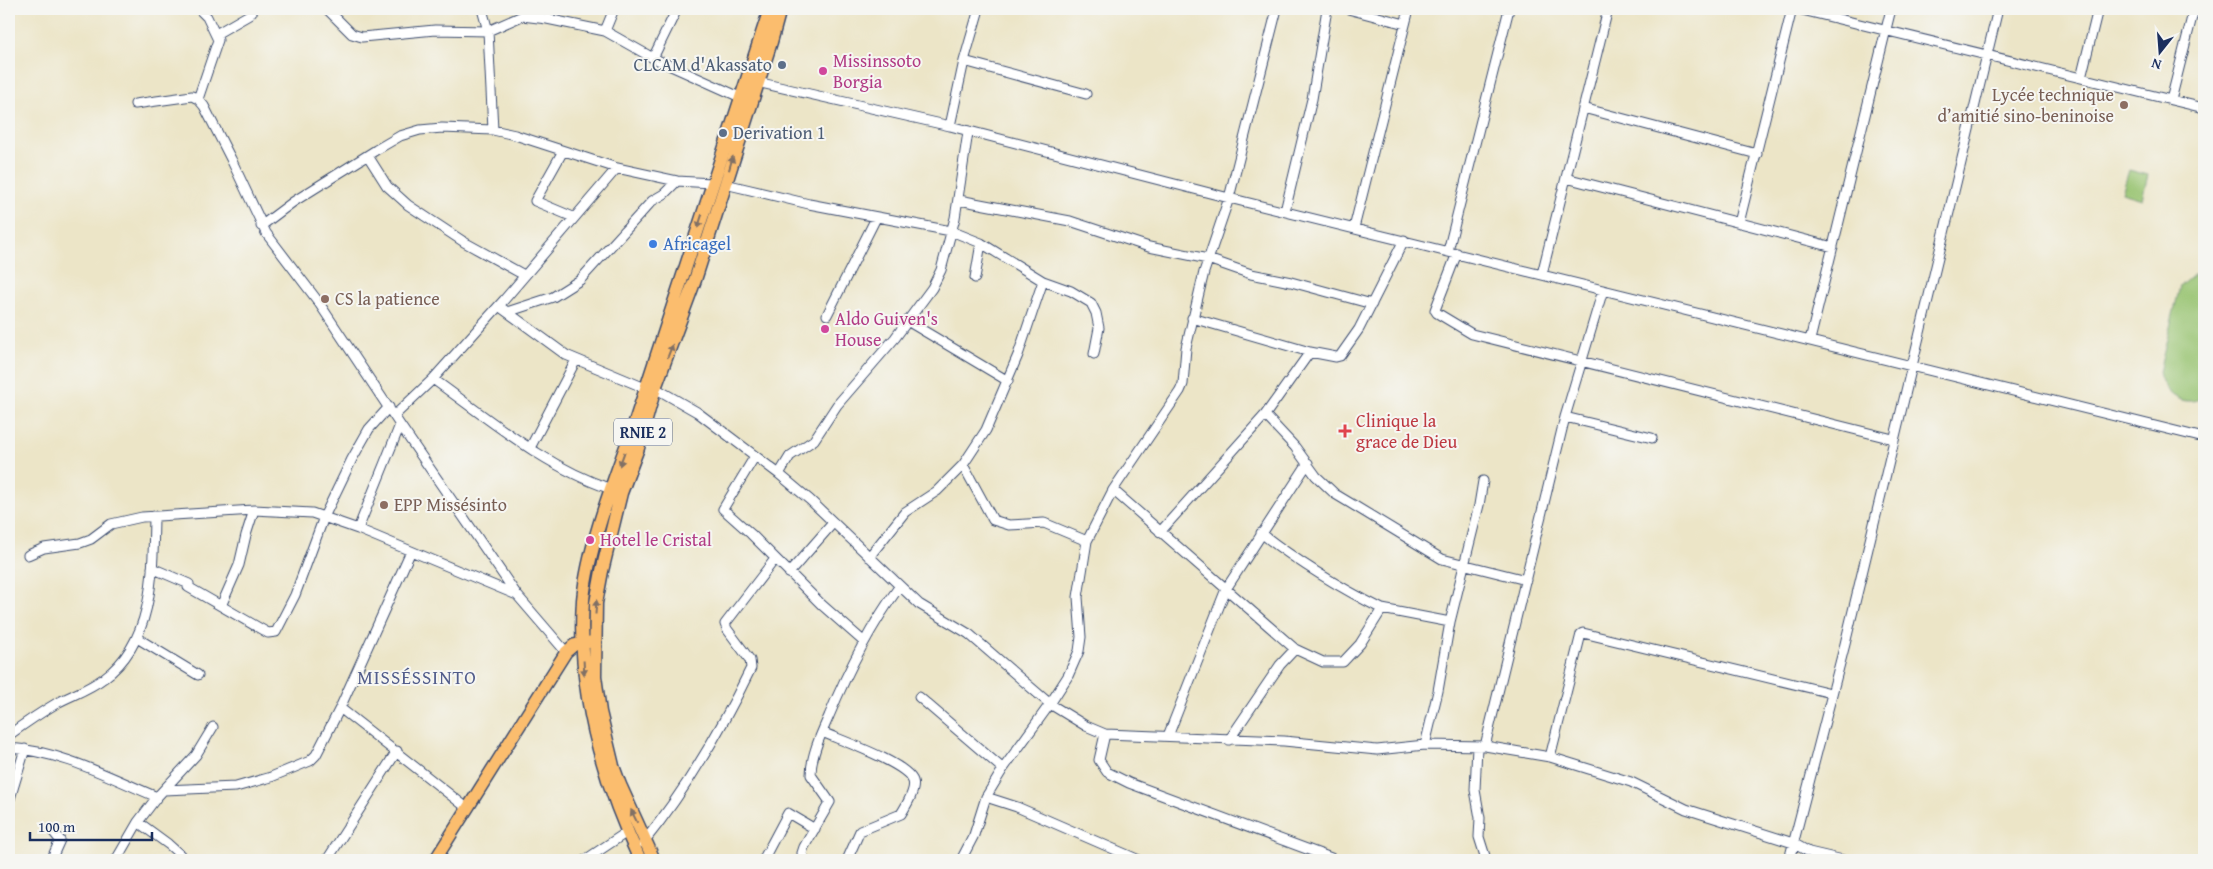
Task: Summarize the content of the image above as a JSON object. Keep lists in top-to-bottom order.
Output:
{
  "streets": {
    "highway": ["RNIE 2"]
  },
  "districts": ["MISSÉSSINTO"],
  "places": {
    "other": [
      "CLCAM d'Akassato",
      "Missinssoto Borgia",
      "Lycée technique d’amitié sino-beninoise",
      "Derivation 1",
      "Africagel",
      "CS la patience",
      "Aldo Guiven's House",
      "EPP Missésinto",
      "Hotel le Cristal"
    ],
    "health": ["Clinique la grace de Dieu"]
  },
  "scale_bar": "100 m",
  "north": "bottom"
}
